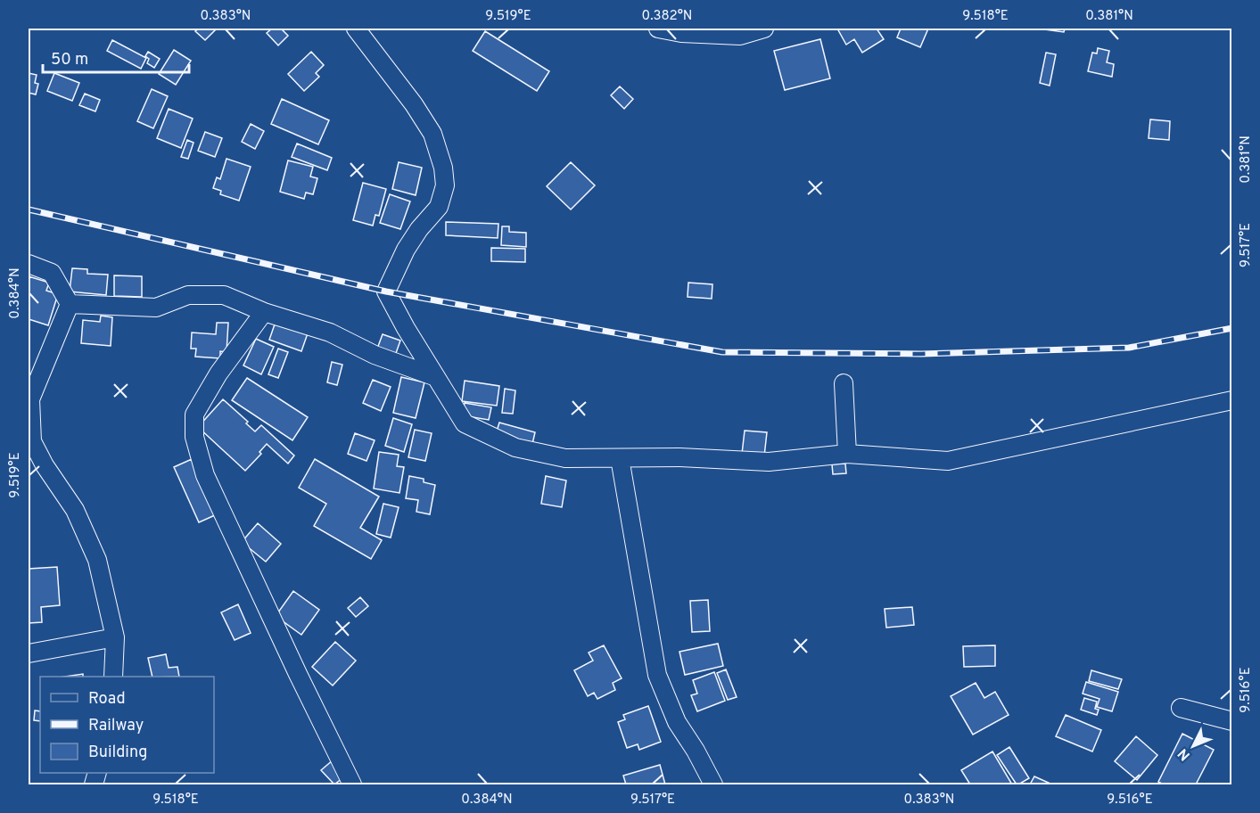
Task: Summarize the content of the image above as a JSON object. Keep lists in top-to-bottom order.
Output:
{
  "legend": ["Road", "Railway", "Building"],
  "scale_bar": "50 m",
  "north": "bottom left",
  "coordinates": [
    "0.383°N",
    "9.519°E",
    "0.382°N",
    "9.518°E",
    "0.381°N",
    "9.517°E",
    "0.384°N",
    "9.516°E"
  ]
}
